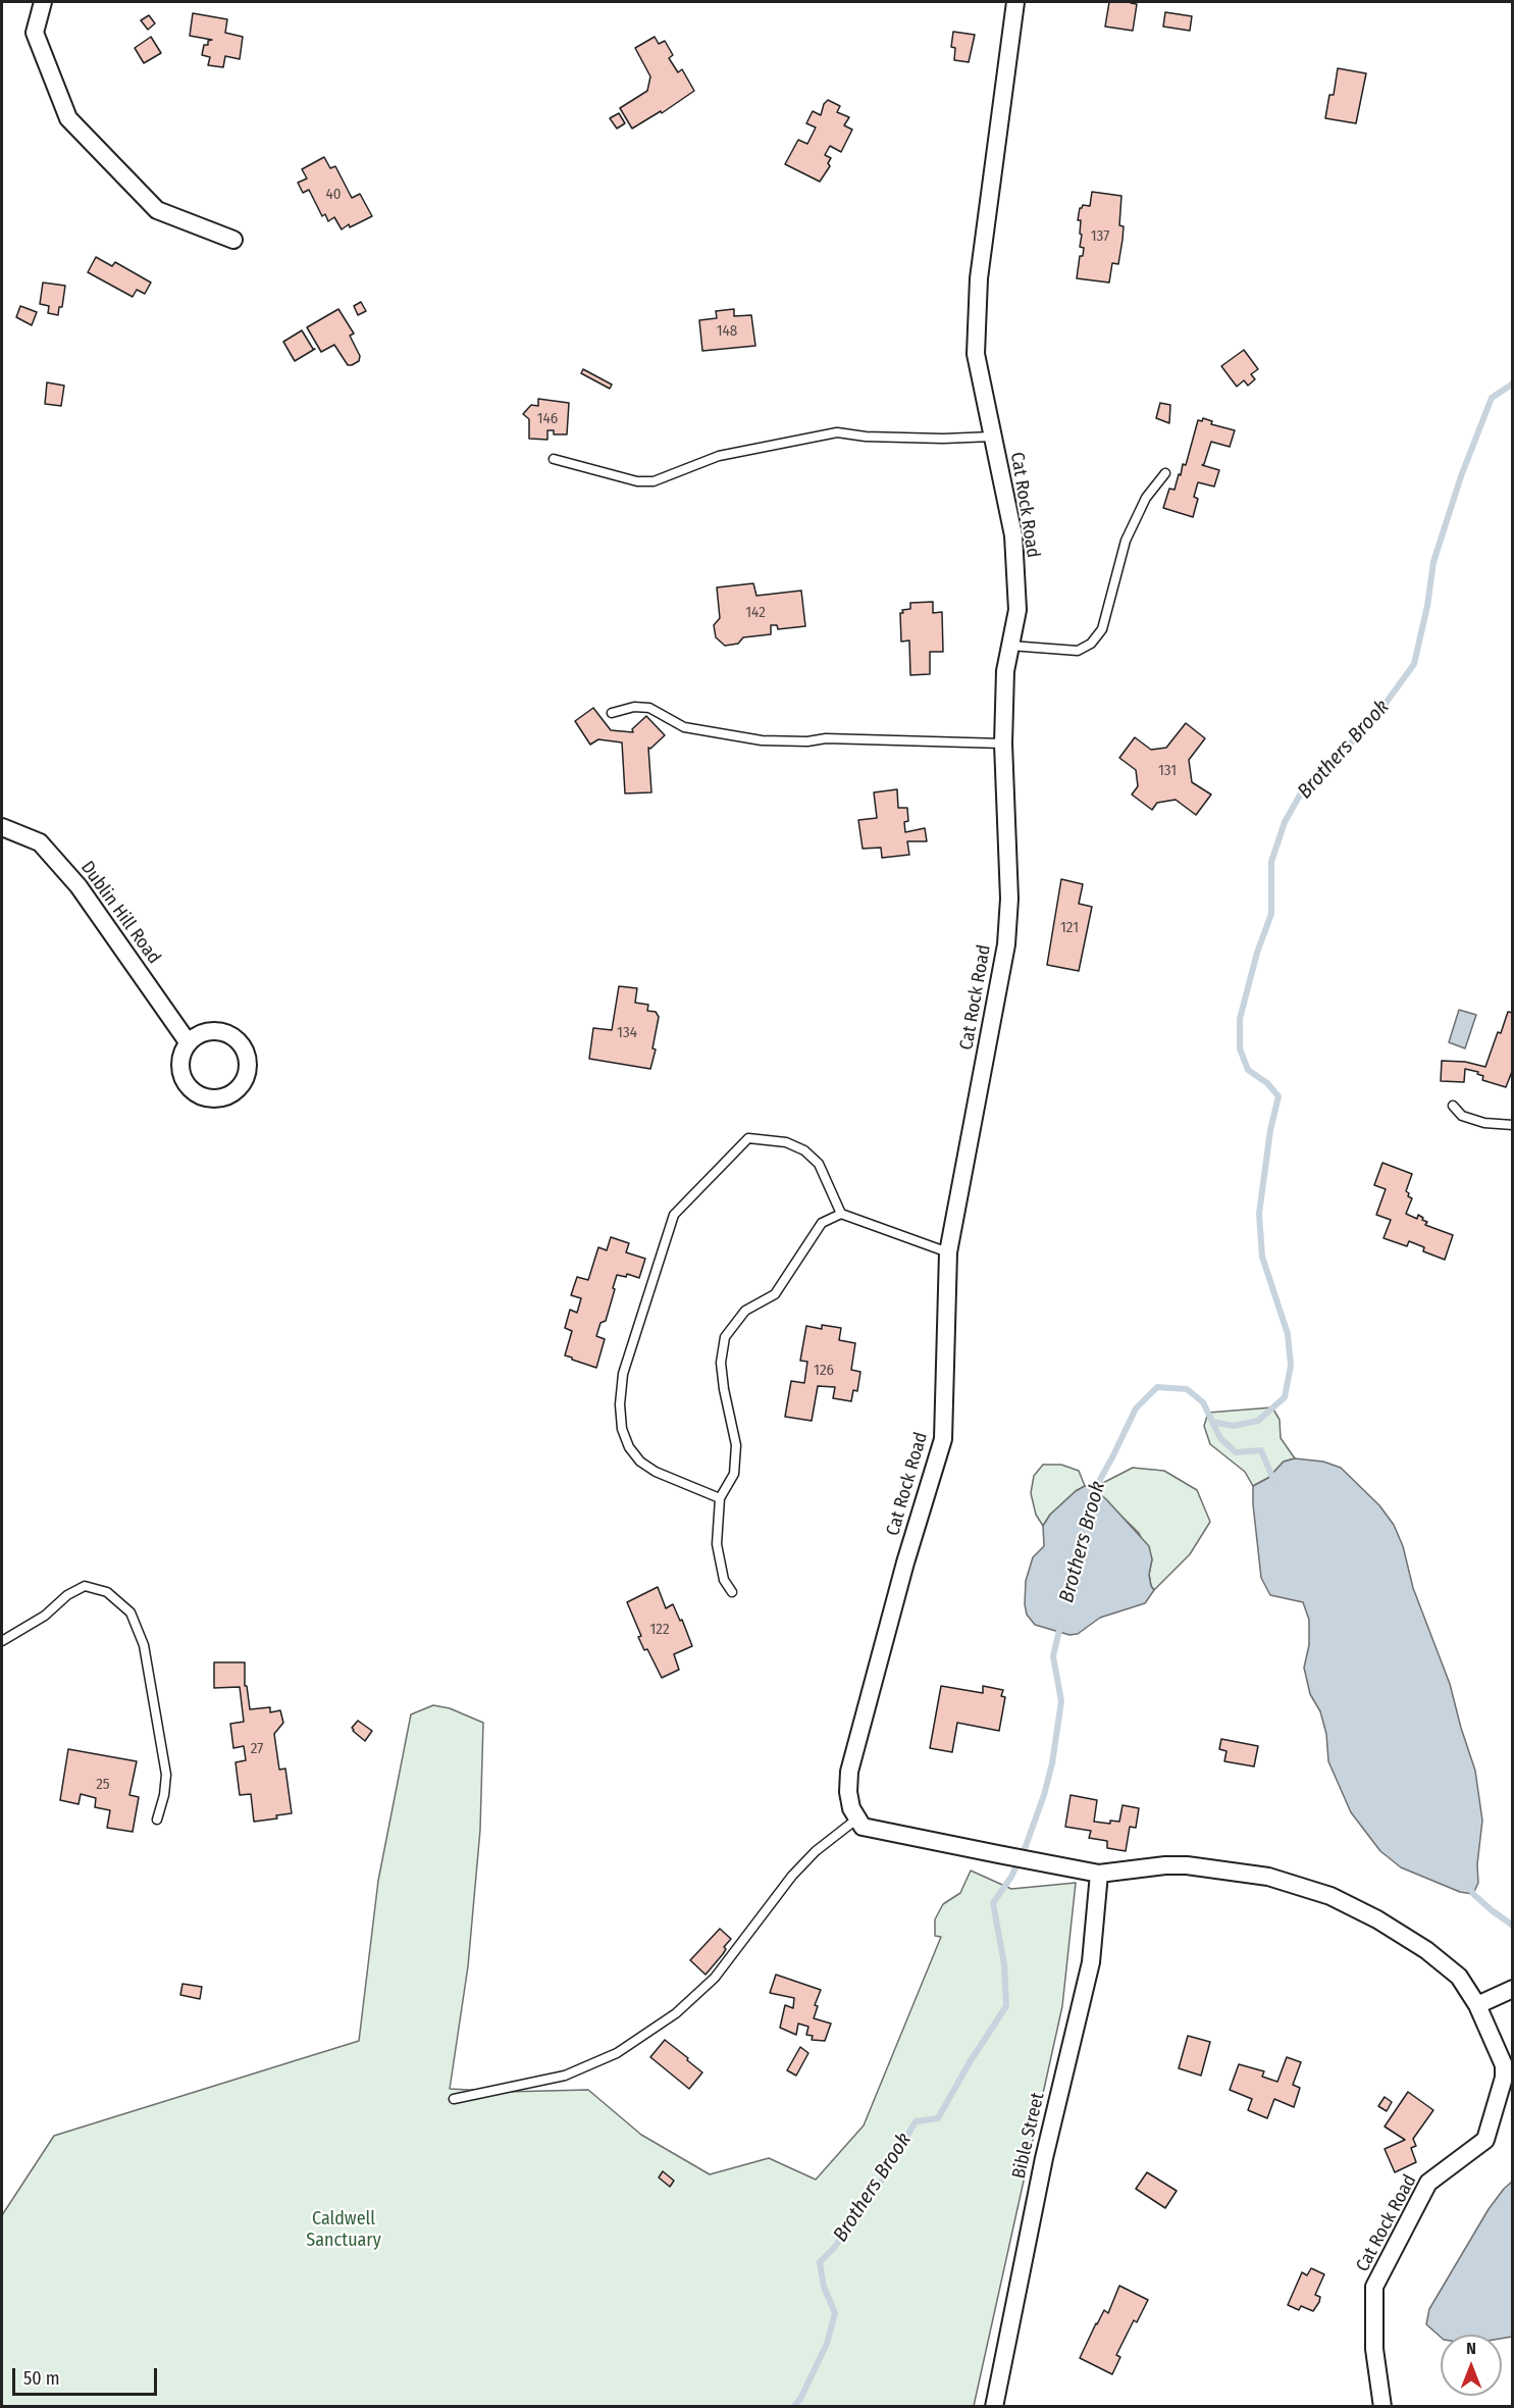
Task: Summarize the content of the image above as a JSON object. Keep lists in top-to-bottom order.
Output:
{
  "streets": {
    "street": ["Cat Rock Road", "Dublin Hill Road", "Bible Street"]
  },
  "crossings": [
    ["Cat Rock Road", "Bible Street"]
  ],
  "water": ["Brothers Brook"],
  "parks": ["Caldwell Sanctuary"],
  "house_numbers": [
    "40",
    "137",
    "148",
    "146",
    "142",
    "131",
    "121",
    "134",
    "126",
    "122",
    "27",
    "25"
  ],
  "scale_bar": "50 m",
  "north": "top"
}
